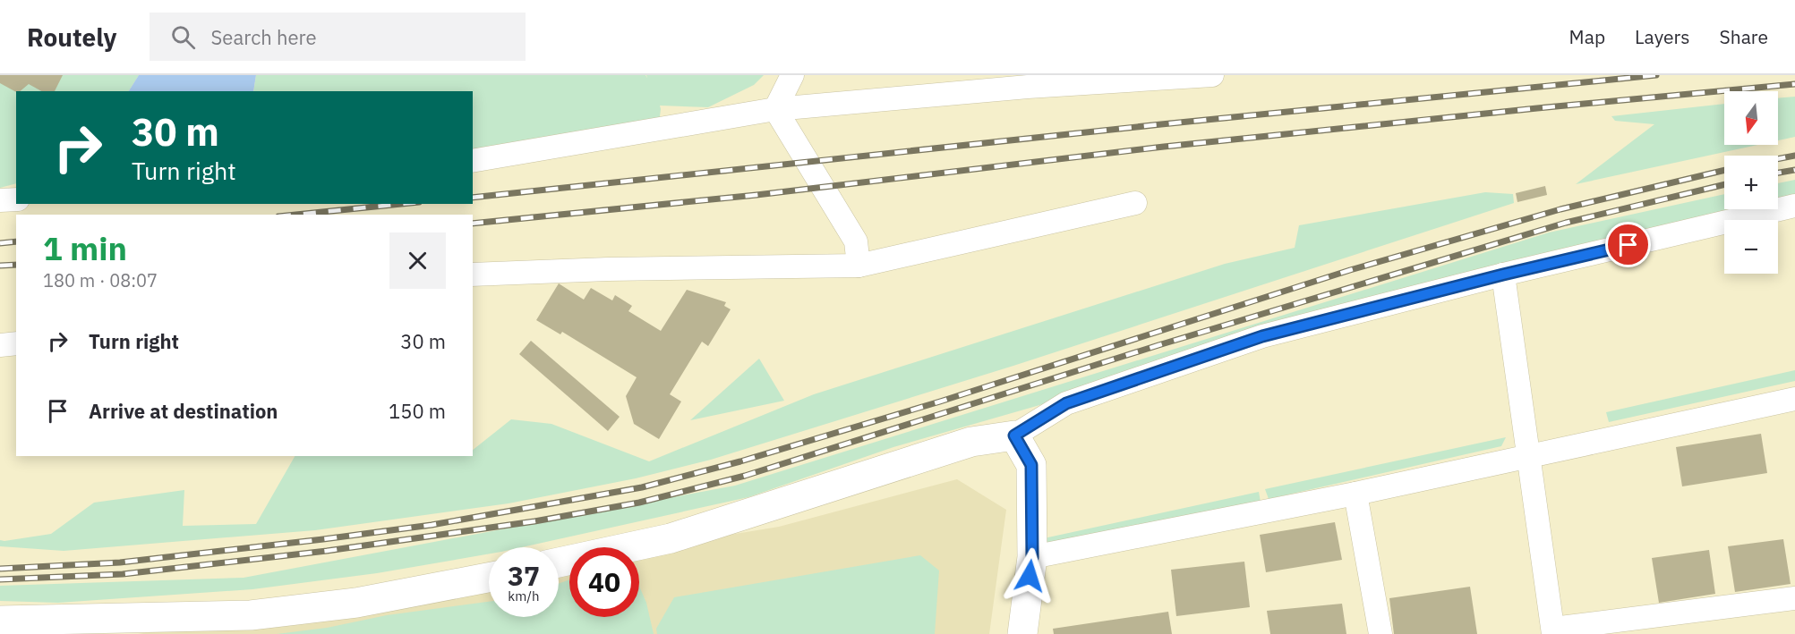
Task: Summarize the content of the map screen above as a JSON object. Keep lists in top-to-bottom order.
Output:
{
  "north": "bottom",
  "page": {
    "header": "Routely",
    "search": "Search here",
    "nav": ["Map", "Layers", "Share"],
    "map_buttons": ["+", "−"],
    "turn": ["30 m", "Turn right"],
    "heading": ["1 min", "180 m · 08:07"],
    "list": [
      {
        "name": "Turn right",
        "value": "30 m"
      },
      {
        "name": "Arrive at destination",
        "value": "150 m"
      }
    ],
    "speed": "37 km/h",
    "limit": "40"
  }
}
